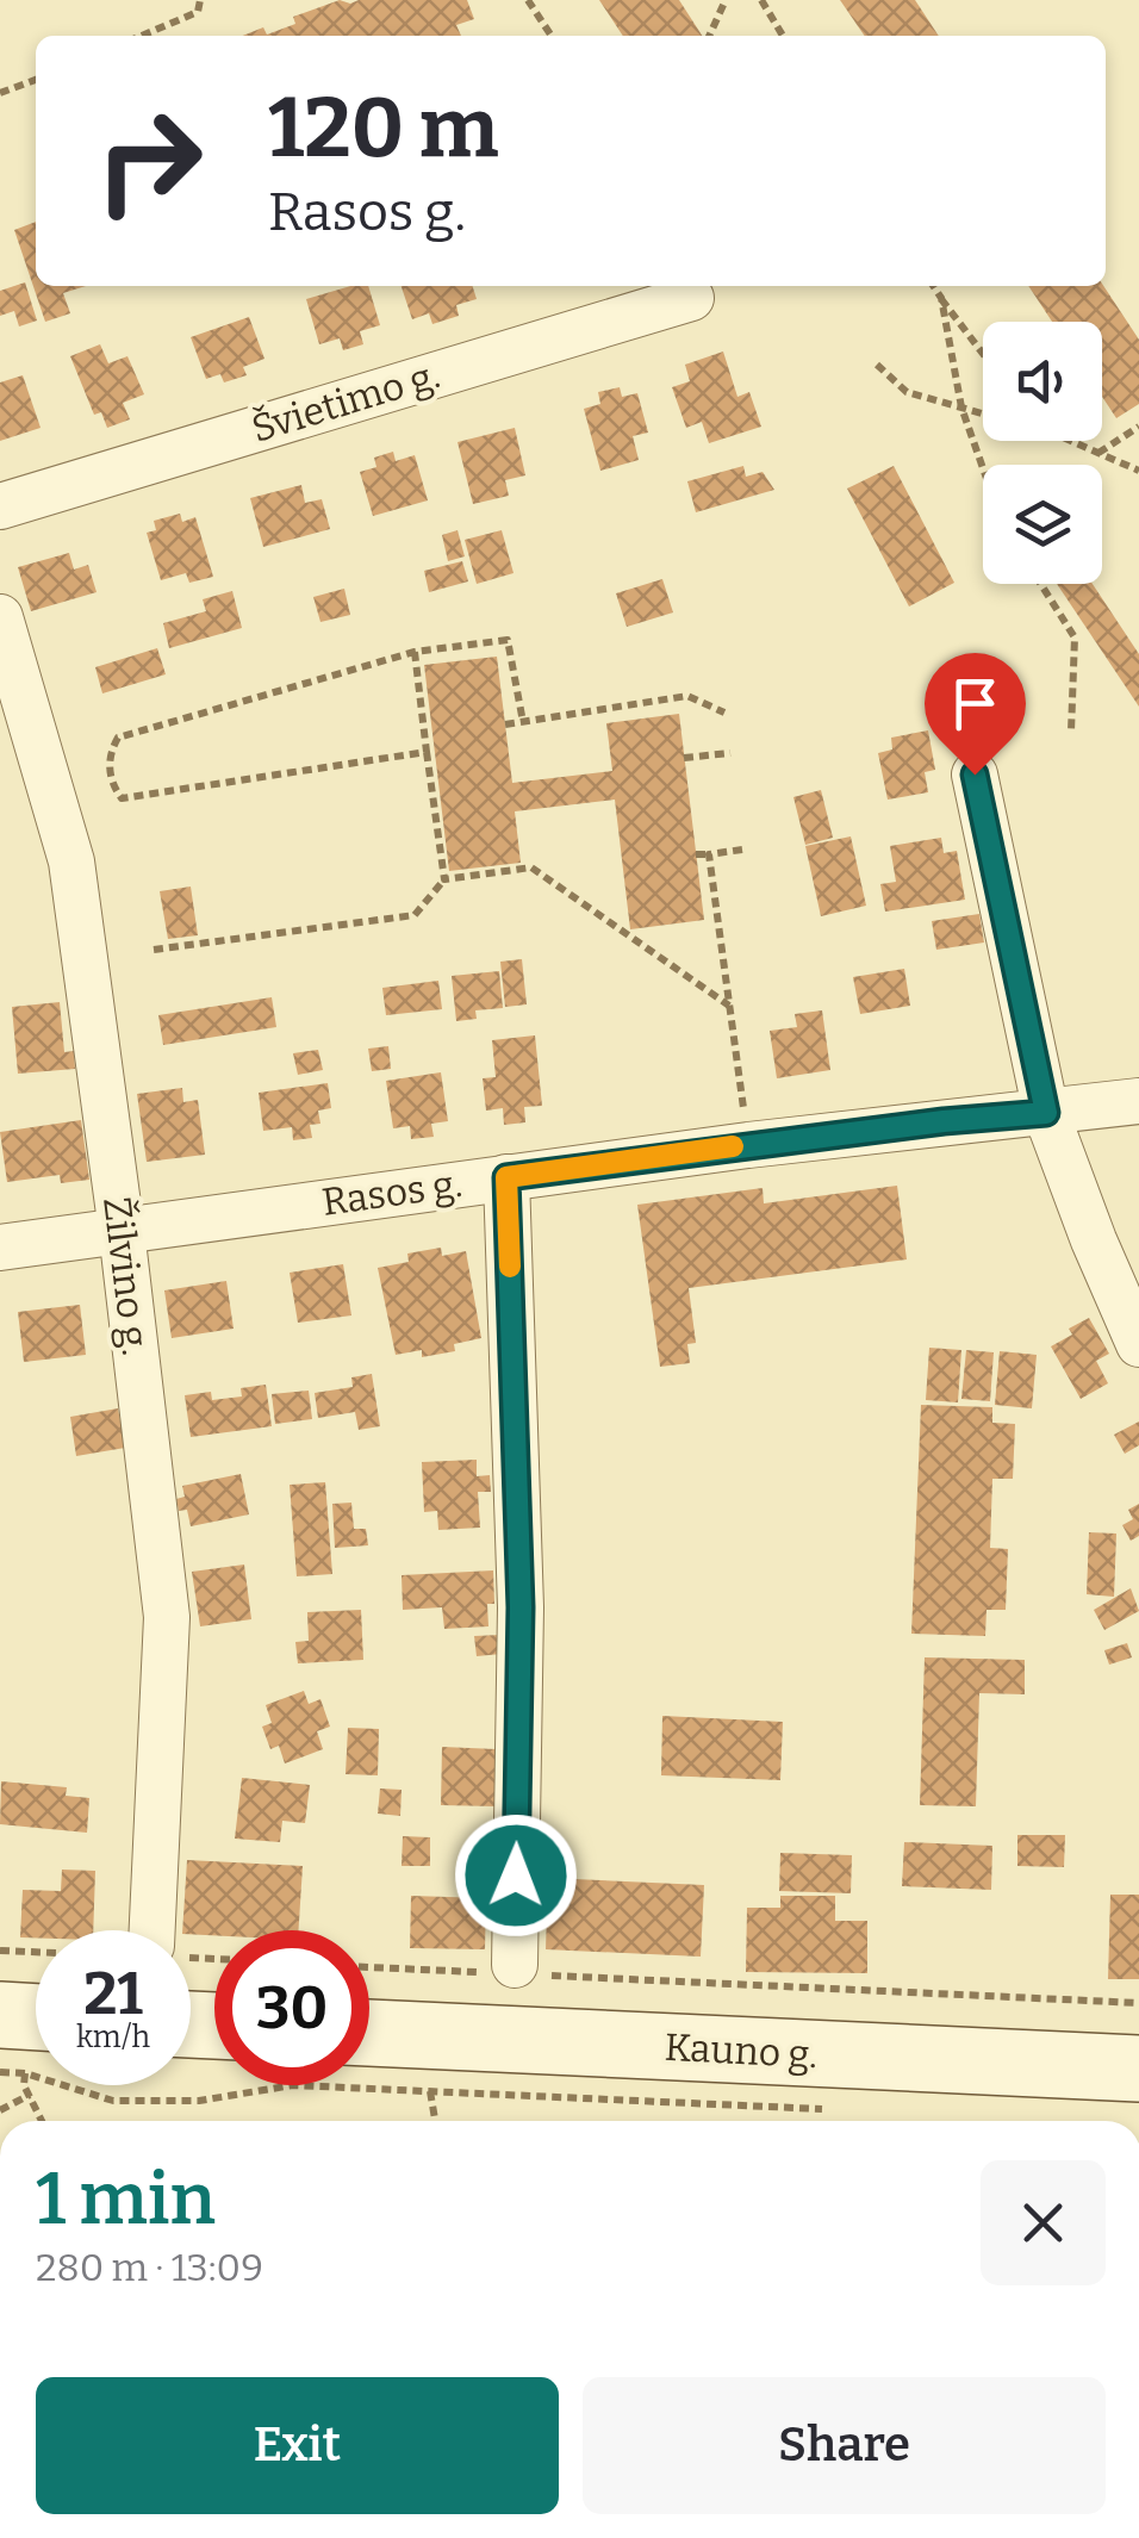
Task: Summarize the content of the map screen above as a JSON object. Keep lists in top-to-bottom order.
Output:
{
  "streets": {
    "main road": ["Kauno g."],
    "street": ["Švietimo g.", "Rasos g.", "Žilvino g."]
  },
  "crossings": [
    ["Rasos g.", "Žilvino g."]
  ],
  "page": {
    "turn": ["120 m", "Rasos g."],
    "speed": "21 km/h",
    "limit": "30",
    "heading": ["1 min", "280 m · 13:09"],
    "buttons": ["Exit", "Share"]
  }
}
